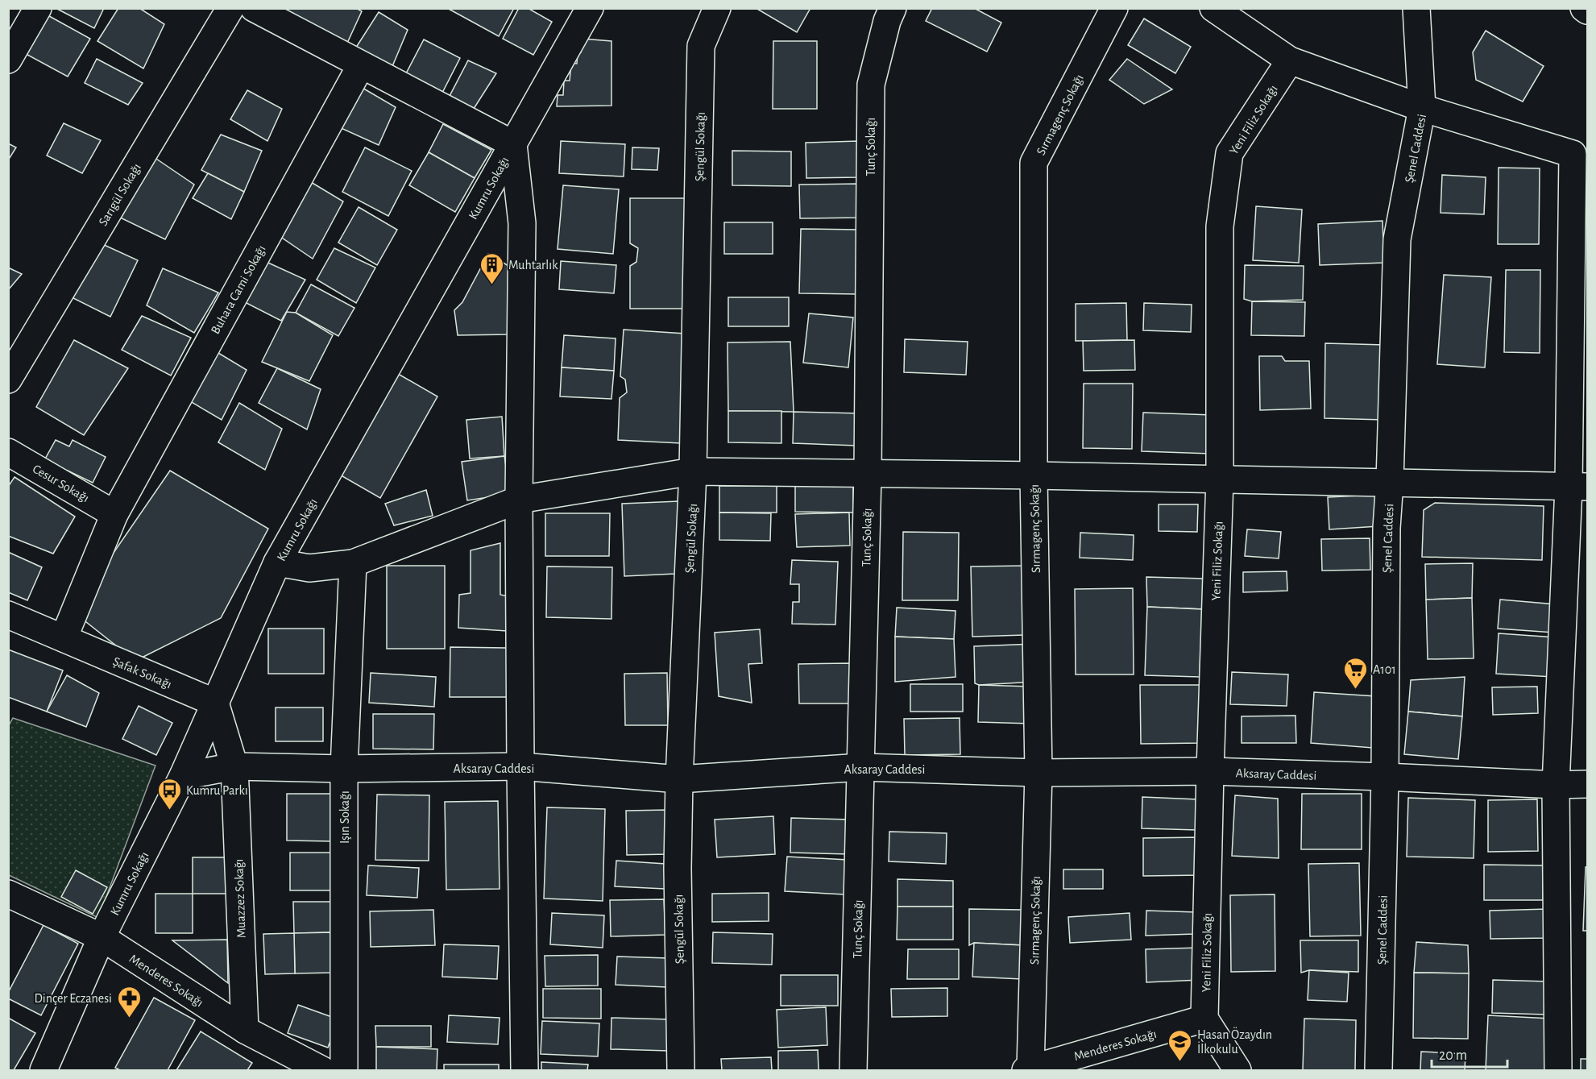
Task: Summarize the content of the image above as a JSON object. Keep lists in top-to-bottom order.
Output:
{
  "streets": {
    "street": [
      "Sırmagenç Sokağı",
      "Yeni Filiz Sokağı",
      "Şengül Sokağı",
      "Tunç Sokağı",
      "Şenel Caddesi",
      "Kumru Sokağı",
      "Sarıgül Sokağı",
      "Buhara Cami Sokağı",
      "Cesur Sokağı",
      "Şafak Sokağı",
      "Aksaray Caddesi",
      "Işın Sokağı",
      "Muazzez Sokağı",
      "Menderes Sokağı"
    ]
  },
  "crossings": [
    ["Sırmagenç Sokağı", "Aksaray Caddesi"],
    ["Sırmagenç Sokağı", "Menderes Sokağı"],
    ["Yeni Filiz Sokağı", "Aksaray Caddesi"],
    ["Yeni Filiz Sokağı", "Menderes Sokağı"],
    ["Şengül Sokağı", "Aksaray Caddesi"],
    ["Tunç Sokağı", "Aksaray Caddesi"],
    ["Şenel Caddesi", "Aksaray Caddesi"],
    ["Kumru Sokağı", "Şafak Sokağı"],
    ["Kumru Sokağı", "Aksaray Caddesi"],
    ["Kumru Sokağı", "Menderes Sokağı"],
    ["Buhara Cami Sokağı", "Cesur Sokağı"],
    ["Buhara Cami Sokağı", "Şafak Sokağı"],
    ["Aksaray Caddesi", "Işın Sokağı"],
    ["Aksaray Caddesi", "Muazzez Sokağı"],
    ["Muazzez Sokağı", "Menderes Sokağı"]
  ],
  "places": {
    "building": ["Muhtarlık"],
    "supermarket": ["A101"],
    "bus stop": ["Kumru Parkı"],
    "pharmacy": ["Dinçer Eczanesi"],
    "school or university": ["Hasan Özaydın İlkokulu"]
  },
  "scale_bar": "20 m"
}
